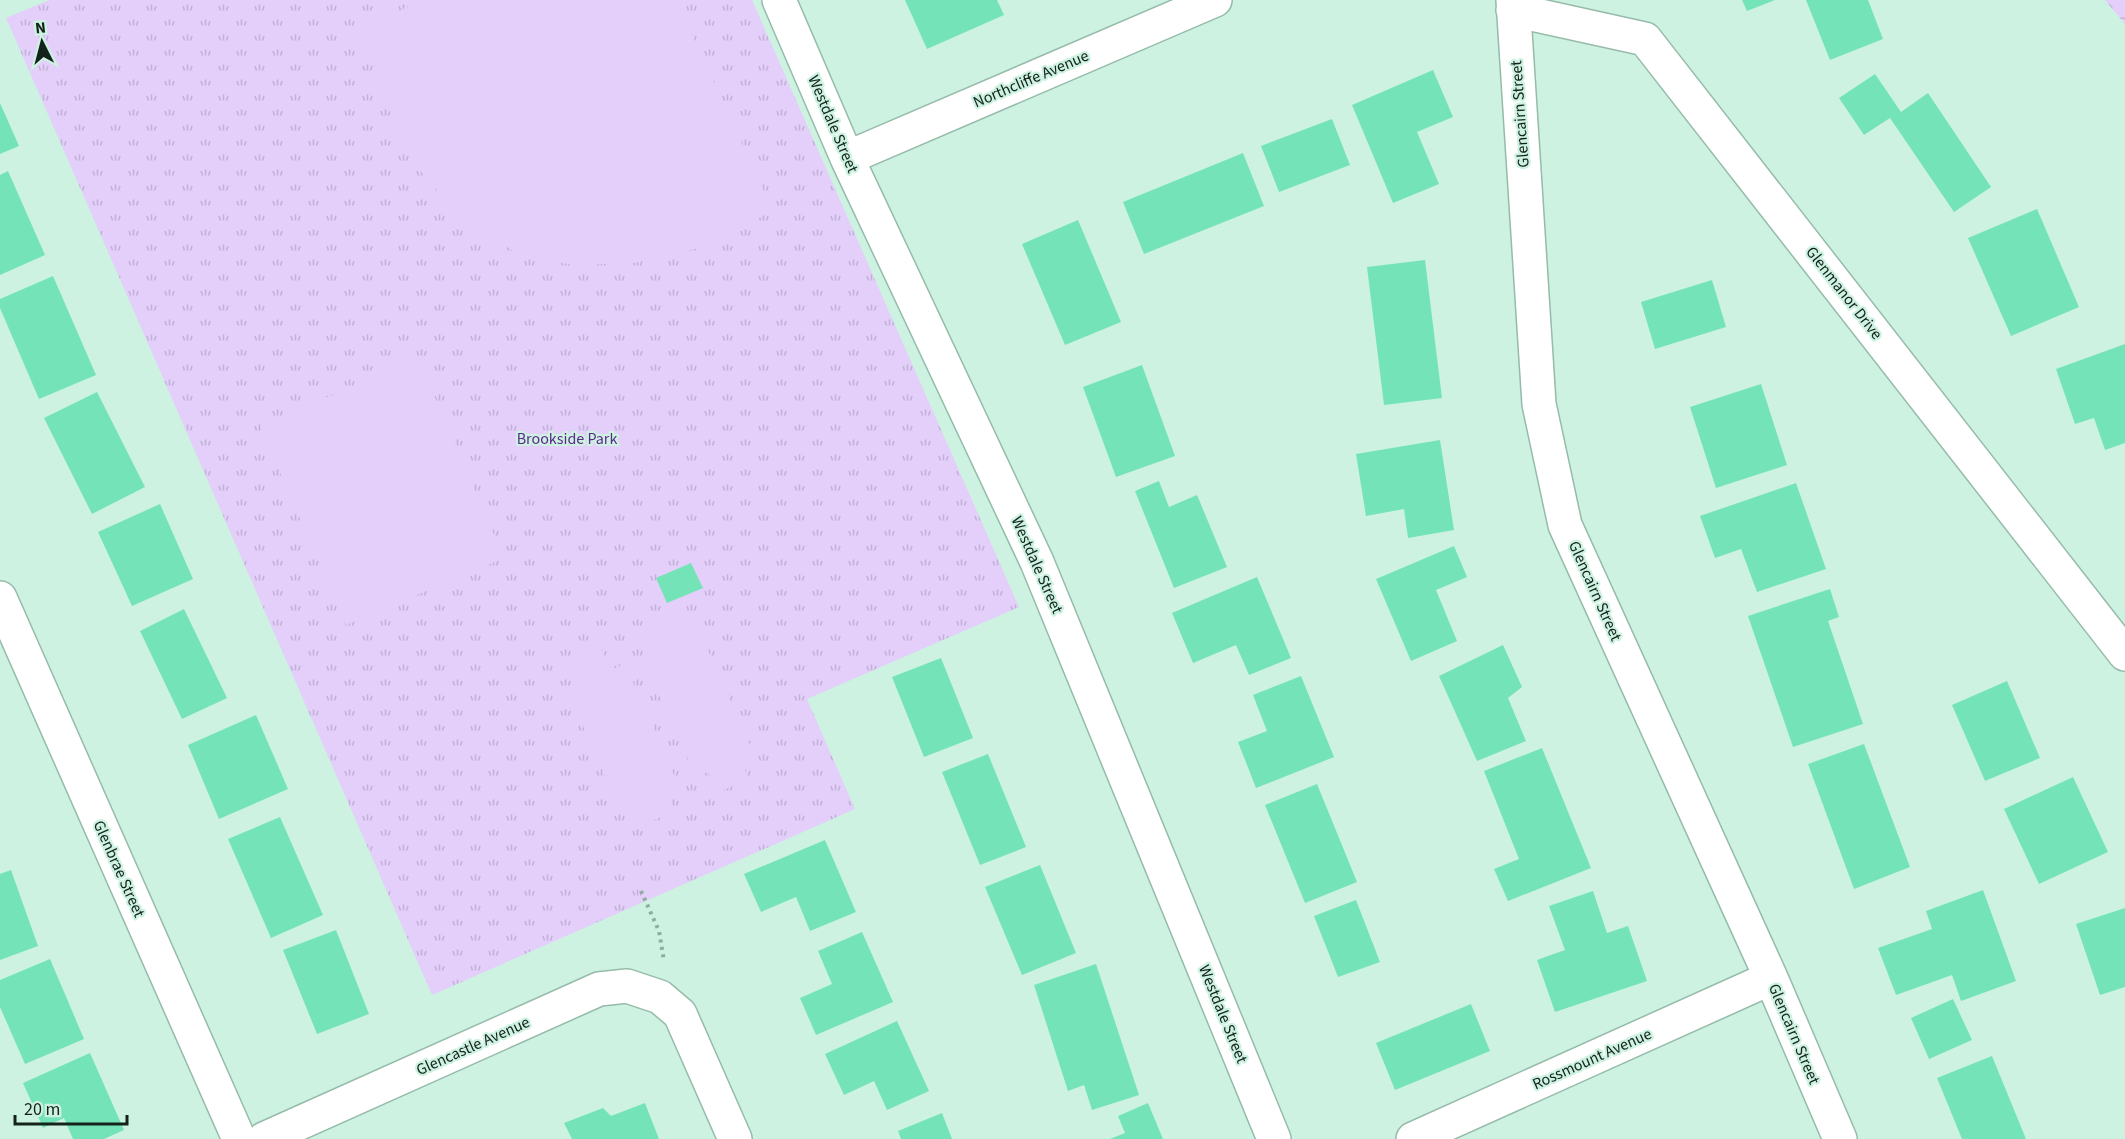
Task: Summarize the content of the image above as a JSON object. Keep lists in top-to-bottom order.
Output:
{
  "streets": {
    "street": [
      "Northcliffe Avenue",
      "Glencairn Street",
      "Westdale Street",
      "Glenmanor Drive",
      "Glenbrae Street",
      "Glencastle Avenue",
      "Rossmount Avenue"
    ]
  },
  "crossings": [
    ["Northcliffe Avenue", "Westdale Street"],
    ["Glencairn Street", "Glenmanor Drive"],
    ["Glencairn Street", "Rossmount Avenue"]
  ],
  "parks": ["Brookside Park"],
  "scale_bar": "20 m",
  "north": "top"
}
